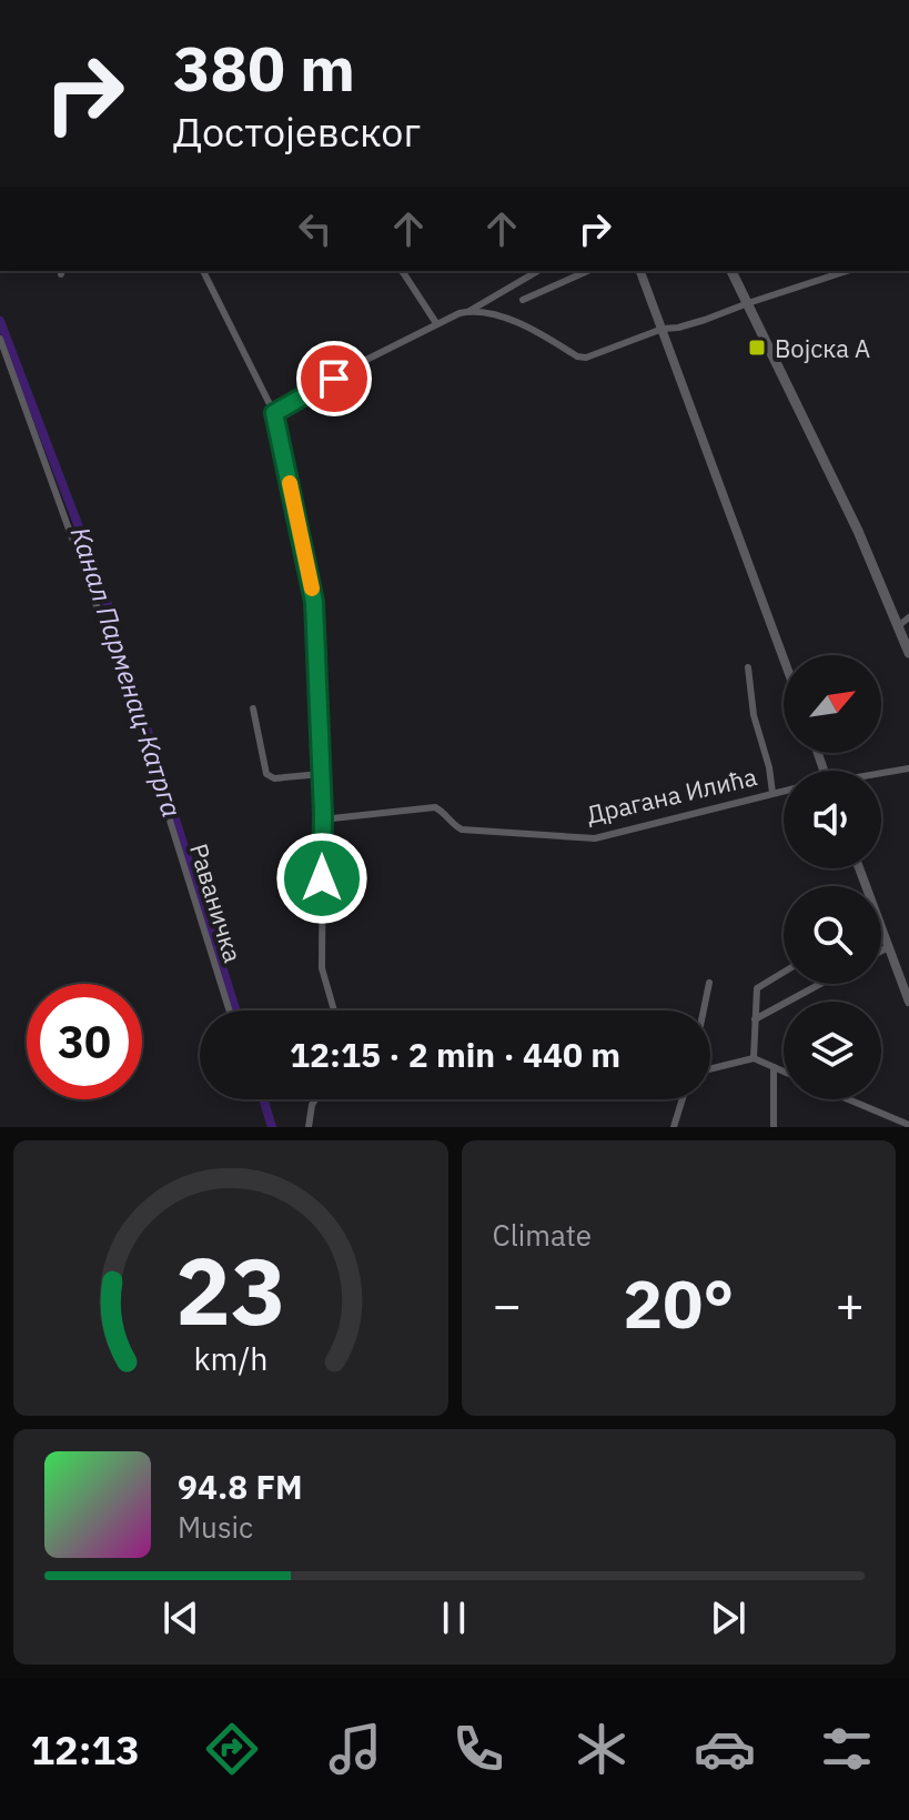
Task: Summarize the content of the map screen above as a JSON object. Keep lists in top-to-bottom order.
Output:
{
  "streets": {
    "street": ["Драгана Илића", "Раваничка"]
  },
  "water": ["Канал Парменац-Катрга"],
  "places": {
    "transit": ["Војска А"]
  },
  "north": "top right",
  "page": {
    "turn": ["380 m", "Достојевског"],
    "limit": "30",
    "trip": "12:15 · 2 min · 440 m",
    "tile": "Climate",
    "heat": ["−", "20°", "+"],
    "song": ["94.8 FM", "Music"],
    "tabs": "12:13",
    "gauge": ["23", "km/h"]
  }
}
